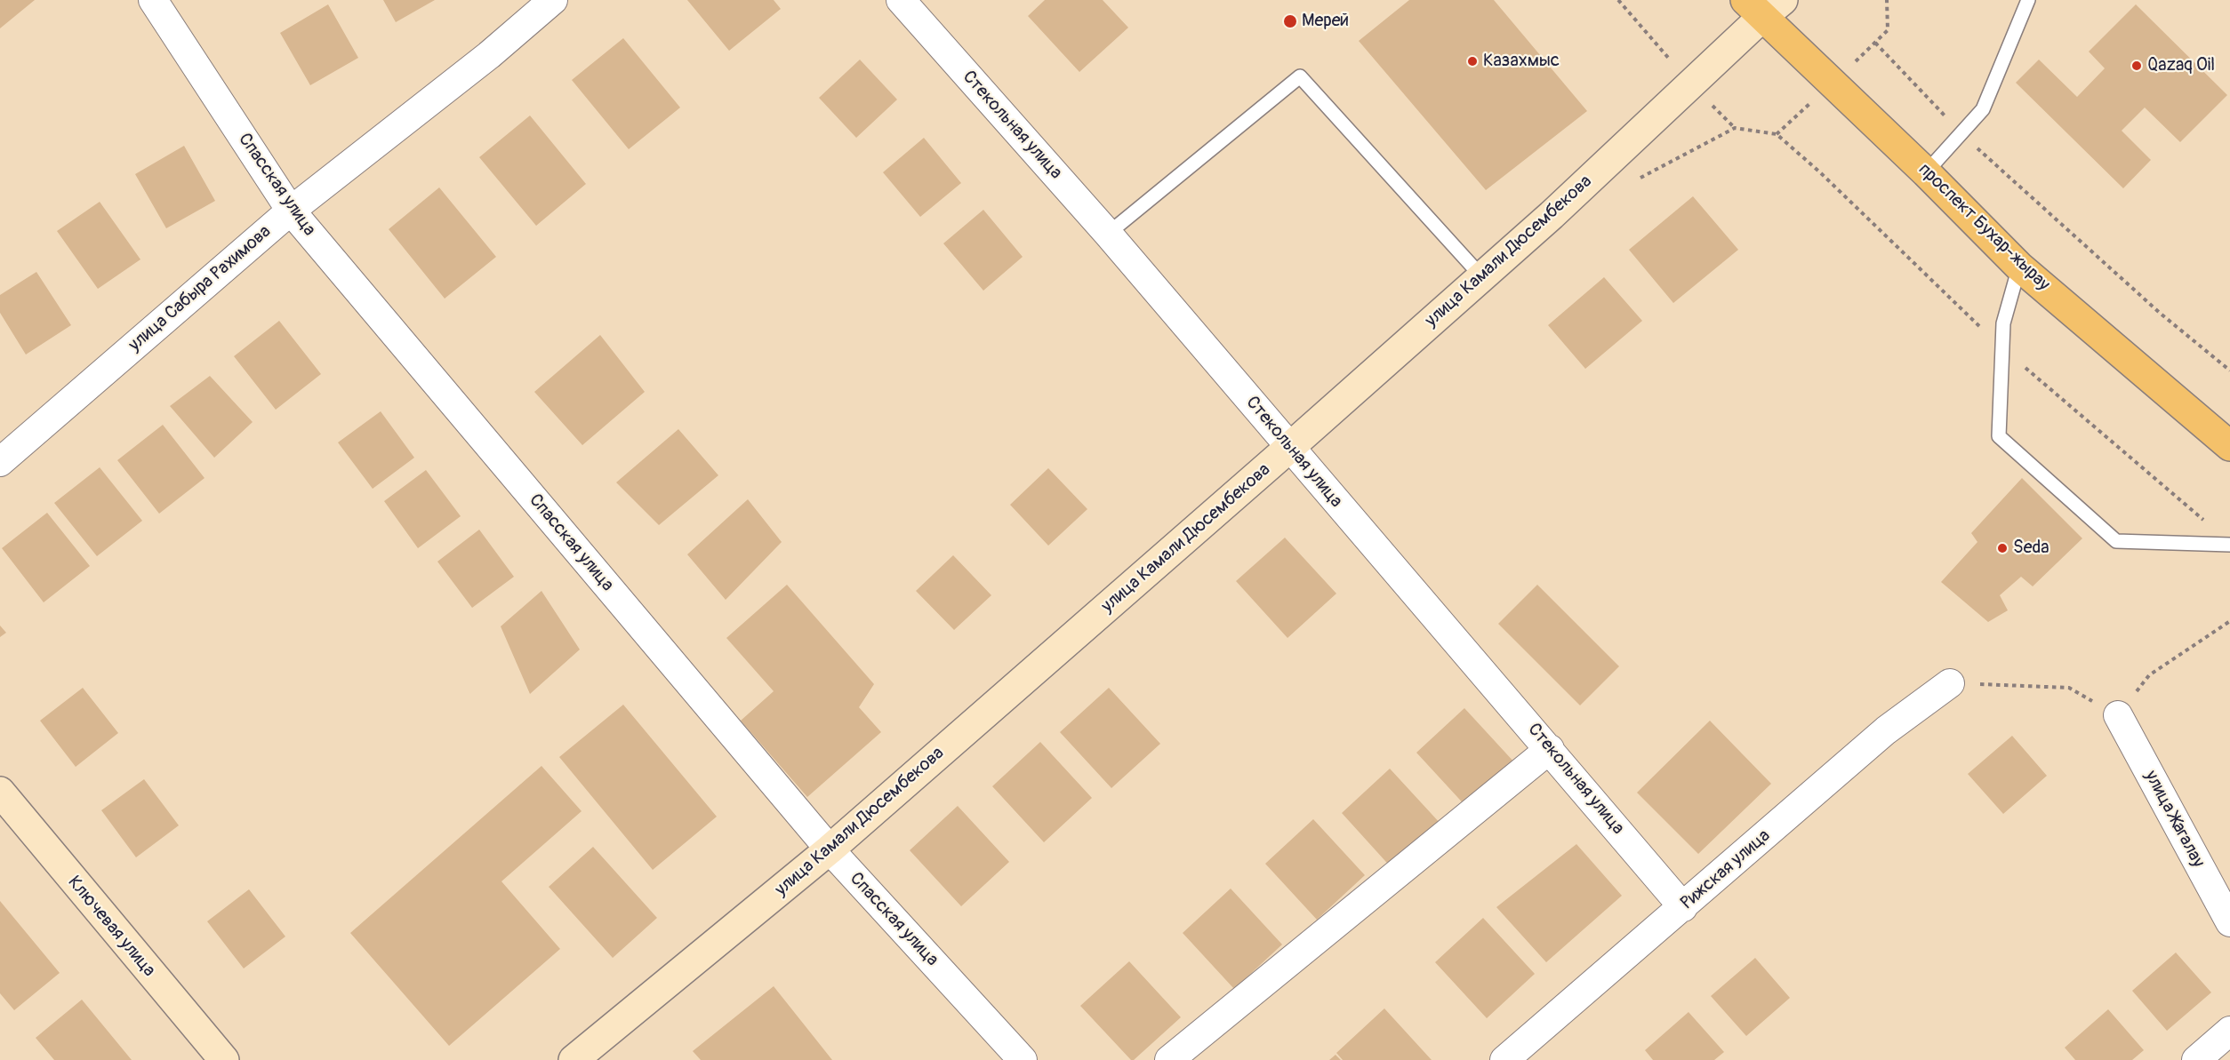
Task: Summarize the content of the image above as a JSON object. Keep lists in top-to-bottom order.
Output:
{
  "streets": {
    "main road": ["проспект Бухар-жырау", "улица Камали Дюсембекова", "Ключевая улица"],
    "street": [
      "Стекольная улица",
      "Спасская улица",
      "улица Сабыра Рахимова",
      "улица Жагалау",
      "Рижская улица"
    ]
  },
  "crossings": [
    ["Стекольная улица", "улица Камали Дюсембекова"],
    ["Стекольная улица", "Рижская улица"],
    ["Спасская улица", "улица Камали Дюсембекова"],
    ["Спасская улица", "улица Сабыра Рахимова"],
    ["проспект Бухар-жырау", "улица Камали Дюсембекова"]
  ],
  "places": [
    "Мерей",
    "Казахмыс",
    "Qazaq Oil",
    "Seda"
  ]
}
